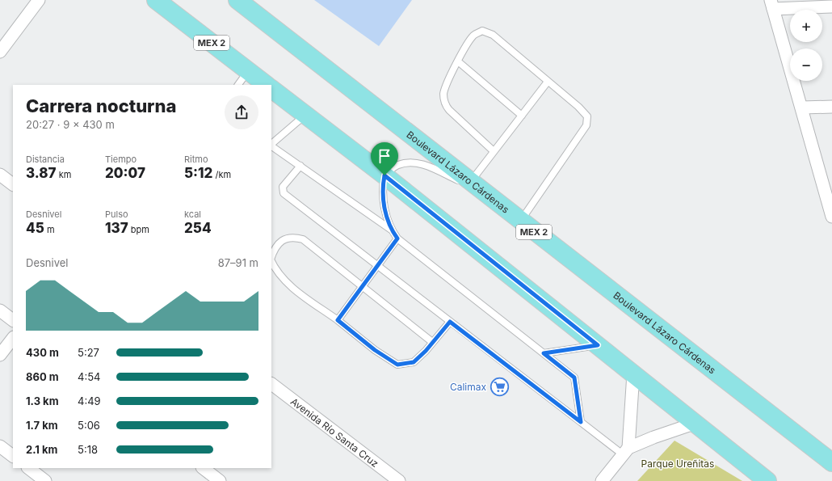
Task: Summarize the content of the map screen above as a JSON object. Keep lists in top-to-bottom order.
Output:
{
  "streets": {
    "main road": ["MEX 2", "Boulevard Lázaro Cárdenas"],
    "street": ["Avenida Río Santa Cruz"]
  },
  "parks": ["Parque Ureñitas"],
  "places": {
    "supermarket": ["Calimax"]
  },
  "page": {
    "map_buttons": ["+", "−"],
    "heading": ["Carrera nocturna", "20:27 · 9 × 430 m"],
    "stats": [
      ["Distancia", "3.87 km"],
      ["Tiempo", "20:07"],
      ["Ritmo", "5:12 /km"],
      ["Desnivel", "45 m"],
      ["Pulso", "137 bpm"],
      ["kcal", "254"]
    ],
    "chart": ["Desnivel", "87–91 m"],
    "list": [
      {
        "name": "430 m",
        "note": "5:27"
      },
      {
        "name": "860 m",
        "note": "4:54"
      },
      {
        "name": "1.3 km",
        "note": "4:49"
      },
      {
        "name": "1.7 km",
        "note": "5:06"
      },
      {
        "name": "2.1 km",
        "note": "5:18"
      }
    ]
  }
}
